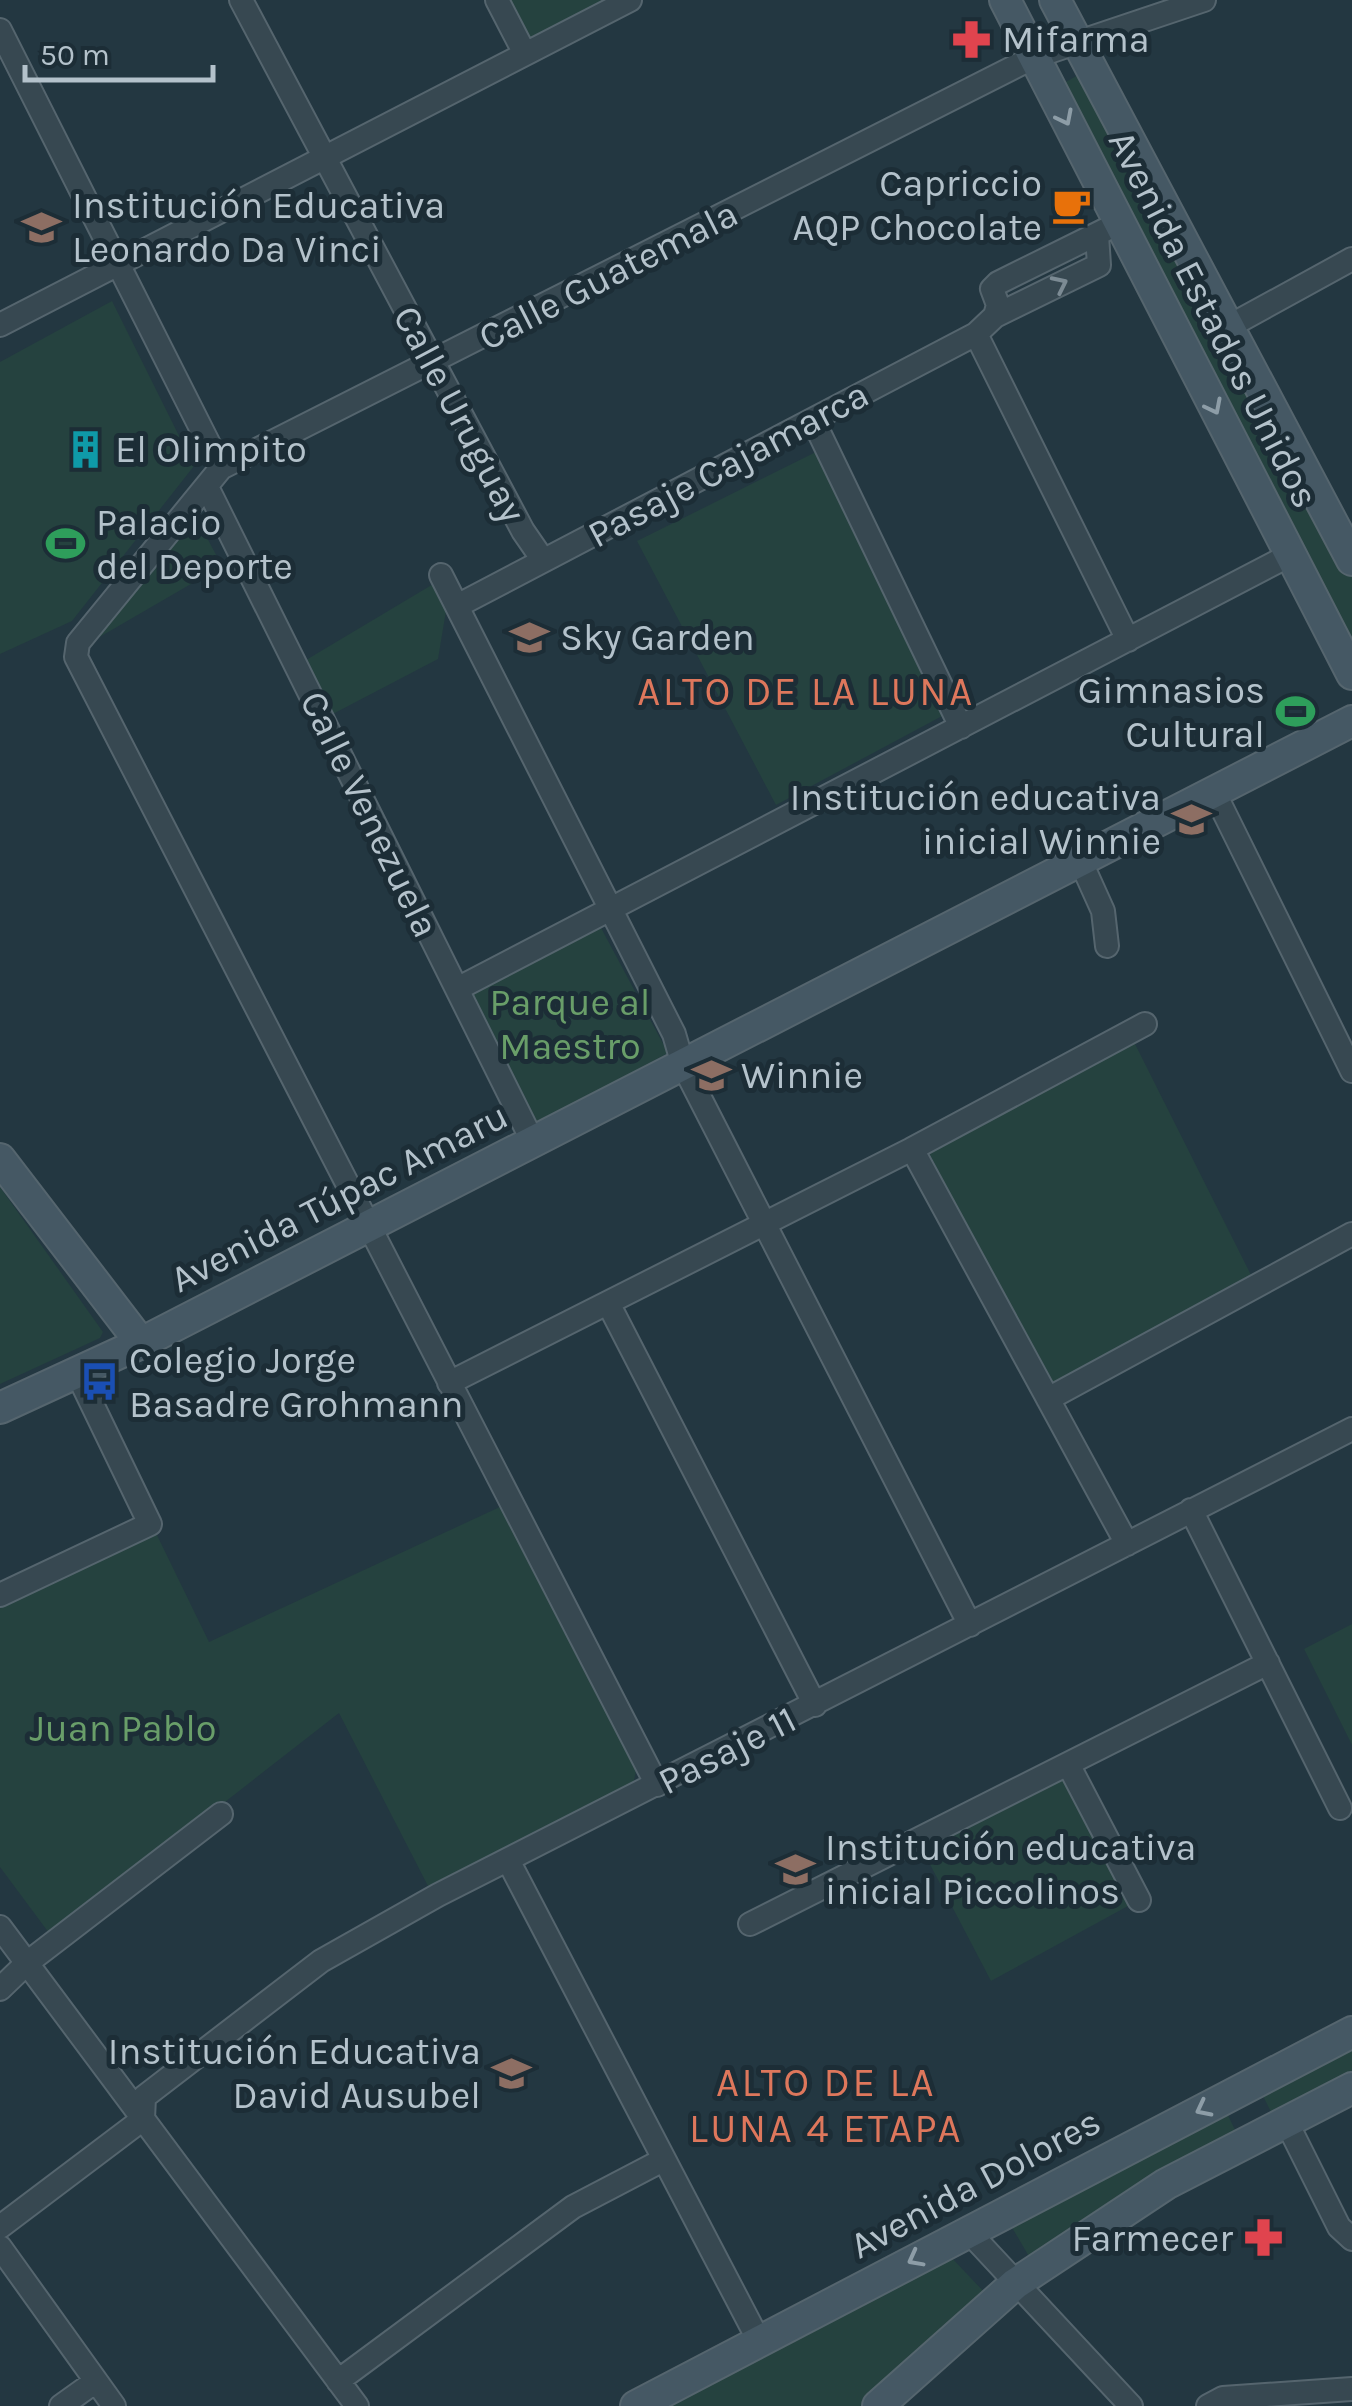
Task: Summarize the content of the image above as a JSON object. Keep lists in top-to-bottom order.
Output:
{
  "streets": {
    "main road": ["Avenida Estados Unidos", "Avenida Túpac Amaru", "Avenida Dolores"],
    "street": [
      "Calle Guatemala",
      "Calle Uruguay",
      "Pasaje Cajamarca",
      "Calle Venezuela",
      "Pasaje 11"
    ]
  },
  "crossings": [
    ["Calle Guatemala", "Avenida Estados Unidos"],
    ["Calle Guatemala", "Calle Uruguay"],
    ["Calle Guatemala", "Calle Venezuela"],
    ["Calle Guatemala", "Avenida Túpac Amaru"],
    ["Avenida Estados Unidos", "Pasaje Cajamarca"],
    ["Calle Uruguay", "Pasaje Cajamarca"],
    ["Calle Venezuela", "Avenida Túpac Amaru"]
  ],
  "districts": ["ALTO DE LA LUNA", "ALTO DE LA LUNA 4 ETAPA"],
  "parks": ["Parque al Maestro", "Juan Pablo"],
  "places": {
    "pharmacy": ["Mifarma", "Farmecer"],
    "cafe": ["Capriccio AQP Chocolate"],
    "school or university": [
      "Institución Educativa Leonardo Da Vinci",
      "Sky Garden",
      "Institución educativa inicial Winnie",
      "Winnie",
      "Institución educativa inicial Piccolinos",
      "Institución Educativa David Ausubel"
    ],
    "building": ["El Olimpito"],
    "sports": ["Palacio del Deporte", "Gimnasios Cultural"],
    "bus stop": ["Colegio Jorge Basadre Grohmann"]
  },
  "scale_bar": "50 m"
}
